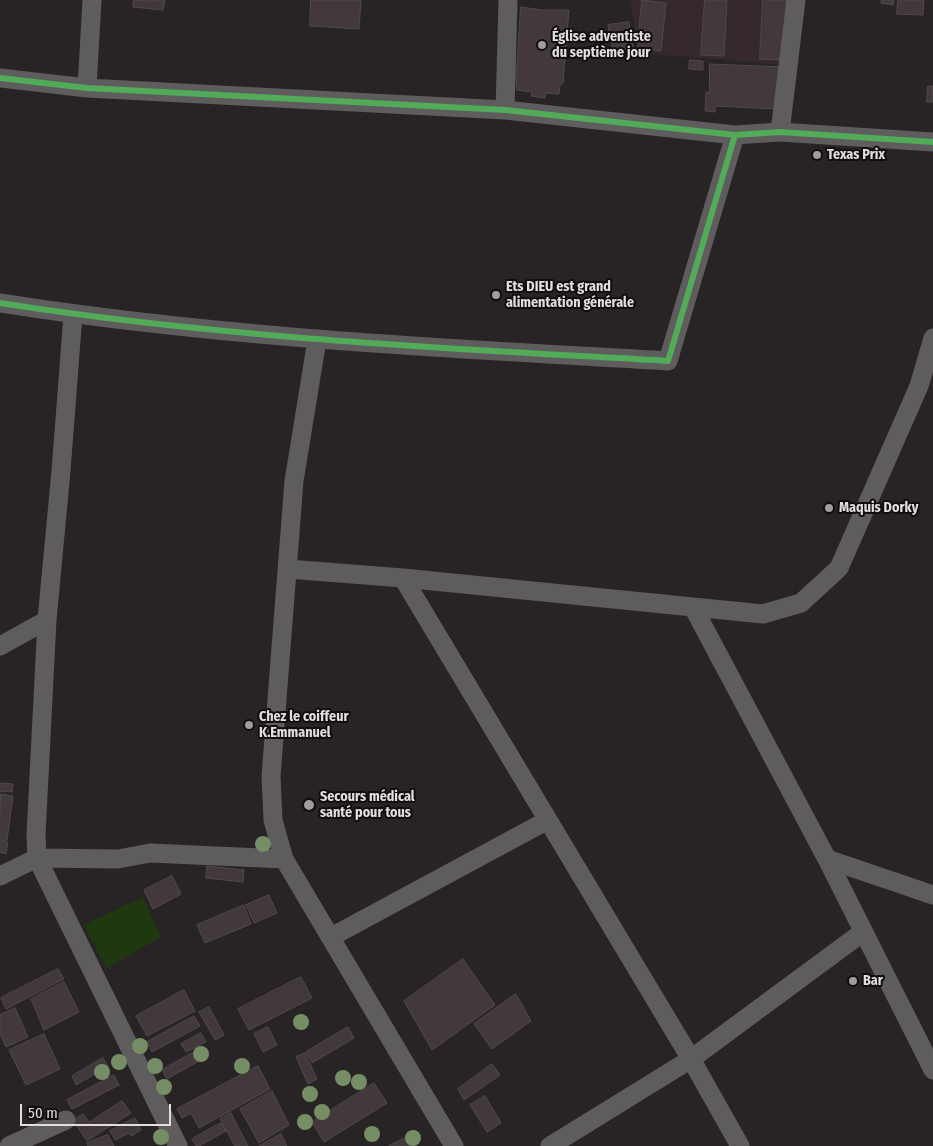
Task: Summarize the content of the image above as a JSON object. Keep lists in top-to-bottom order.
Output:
{
  "places": [
    "Église adventiste du septième jour",
    "Texas Prix",
    "Ets DIEU est grand alimentation générale",
    "Maquis Dorky",
    "Chez le coiffeur K.Emmanuel",
    "Secours médical santé pour tous",
    "Bar"
  ],
  "scale_bar": "50 m"
}
